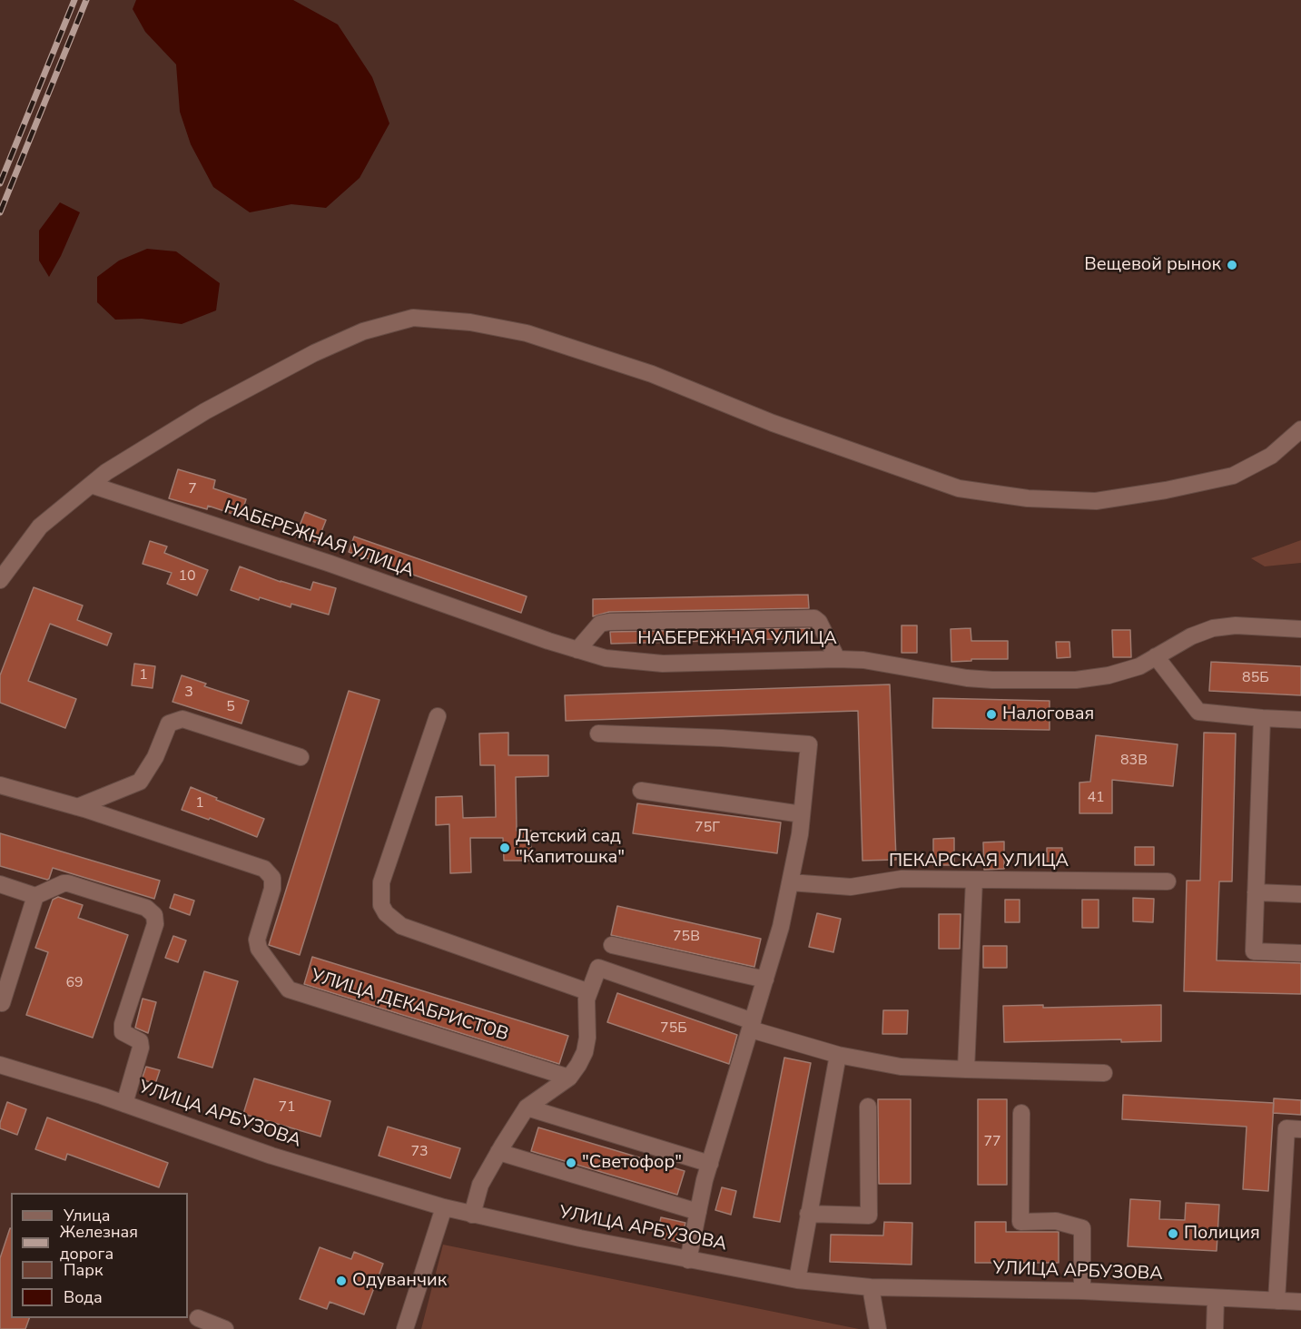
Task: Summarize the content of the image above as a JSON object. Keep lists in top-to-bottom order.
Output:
{
  "streets": {
    "street": [
      "НАБЕРЕЖНАЯ УЛИЦА",
      "ПЕКАРСКАЯ УЛИЦА",
      "УЛИЦА ДЕКАБРИСТОВ",
      "УЛИЦА АРБУЗОВА"
    ]
  },
  "places": [
    "Вещевой рынок",
    "Налоговая",
    "Детский сад \"Капитошка\"",
    "\"Светофор\"",
    "Полиция",
    "Одуванчик"
  ],
  "house_numbers": [
    "7",
    "10",
    "1",
    "85Б",
    "3",
    "5",
    "83В",
    "41",
    "1",
    "75Г",
    "75В",
    "69",
    "75Б",
    "71",
    "77",
    "73"
  ],
  "legend": [
    "Улица",
    "Железная дорога",
    "Парк",
    "Вода"
  ]
}
